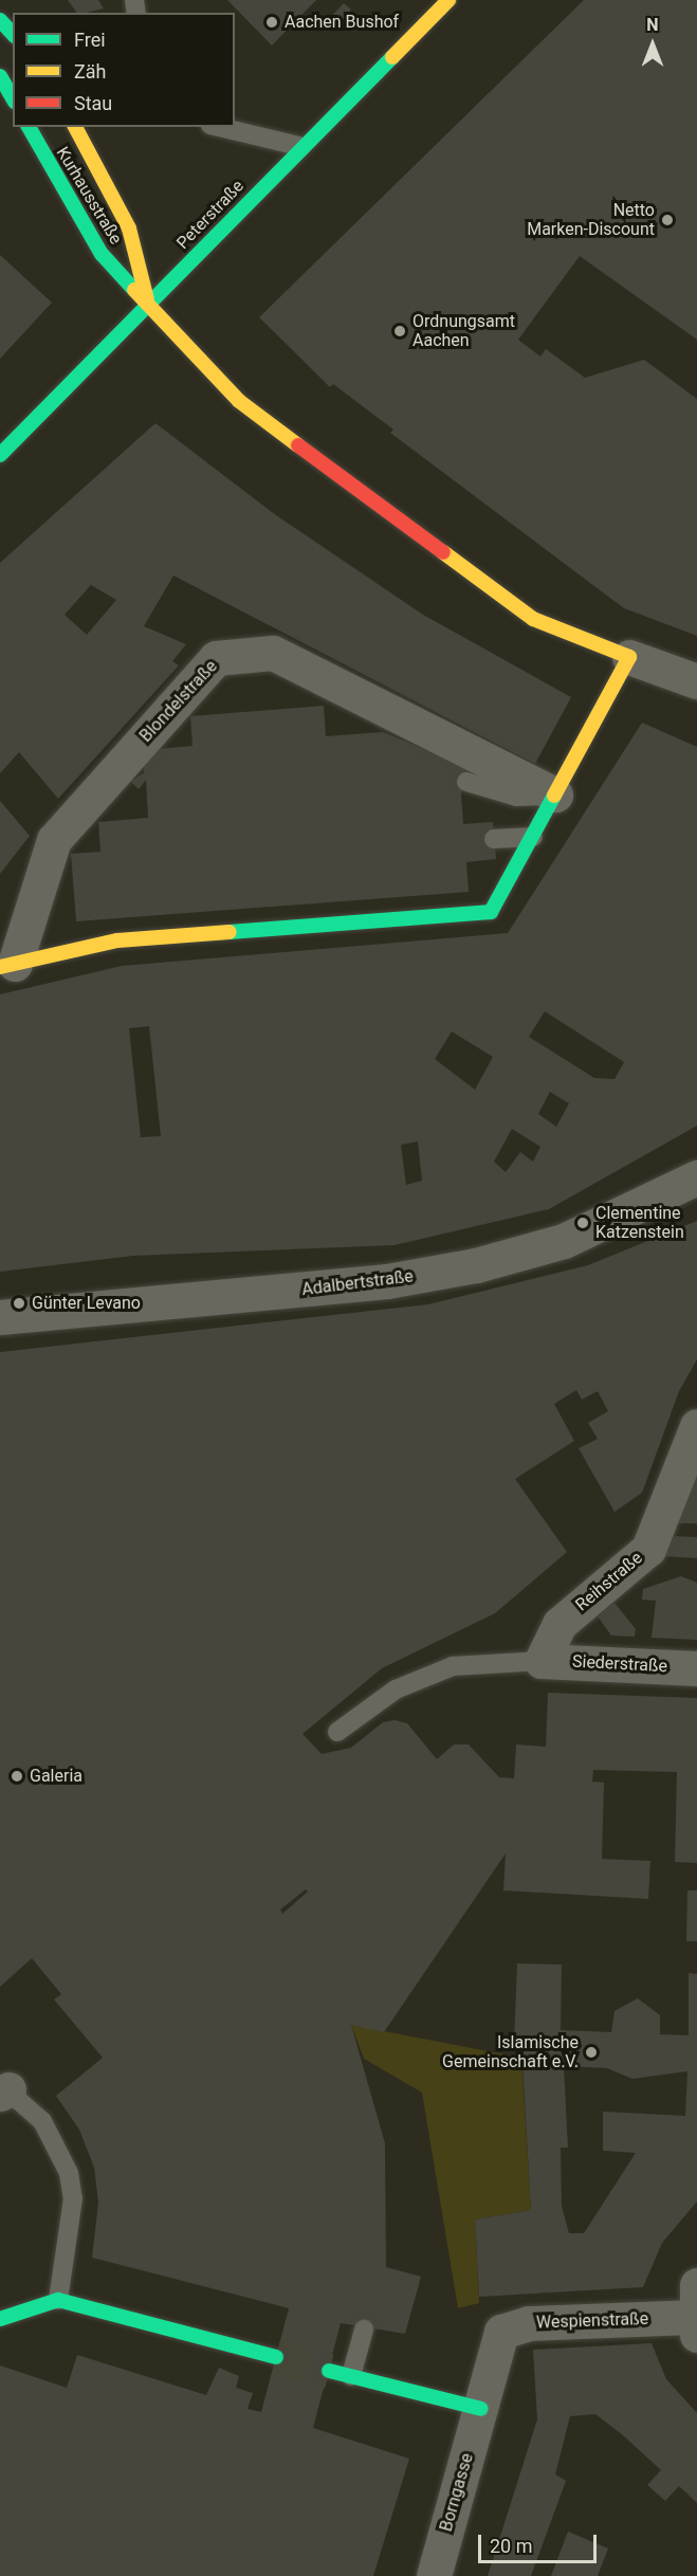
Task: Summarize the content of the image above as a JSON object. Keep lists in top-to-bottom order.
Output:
{
  "streets": {
    "street": [
      "Kurhausstraße",
      "Peterstraße",
      "Blondelstraße",
      "Adalbertstraße",
      "Reihstraße",
      "Siederstraße",
      "Wespienstraße",
      "Borngasse"
    ]
  },
  "crossings": [
    ["Kurhausstraße", "Peterstraße"],
    ["Reihstraße", "Siederstraße"],
    ["Wespienstraße", "Borngasse"]
  ],
  "places": [
    "Aachen Bushof",
    "Netto Marken-Discount",
    "Ordnungsamt Aachen",
    "Clementine Katzenstein",
    "Günter Levano",
    "Galeria",
    "Islamische Gemeinschaft e.V."
  ],
  "legend": ["Frei", "Zäh", "Stau"],
  "scale_bar": "20 m",
  "north": "top"
}
